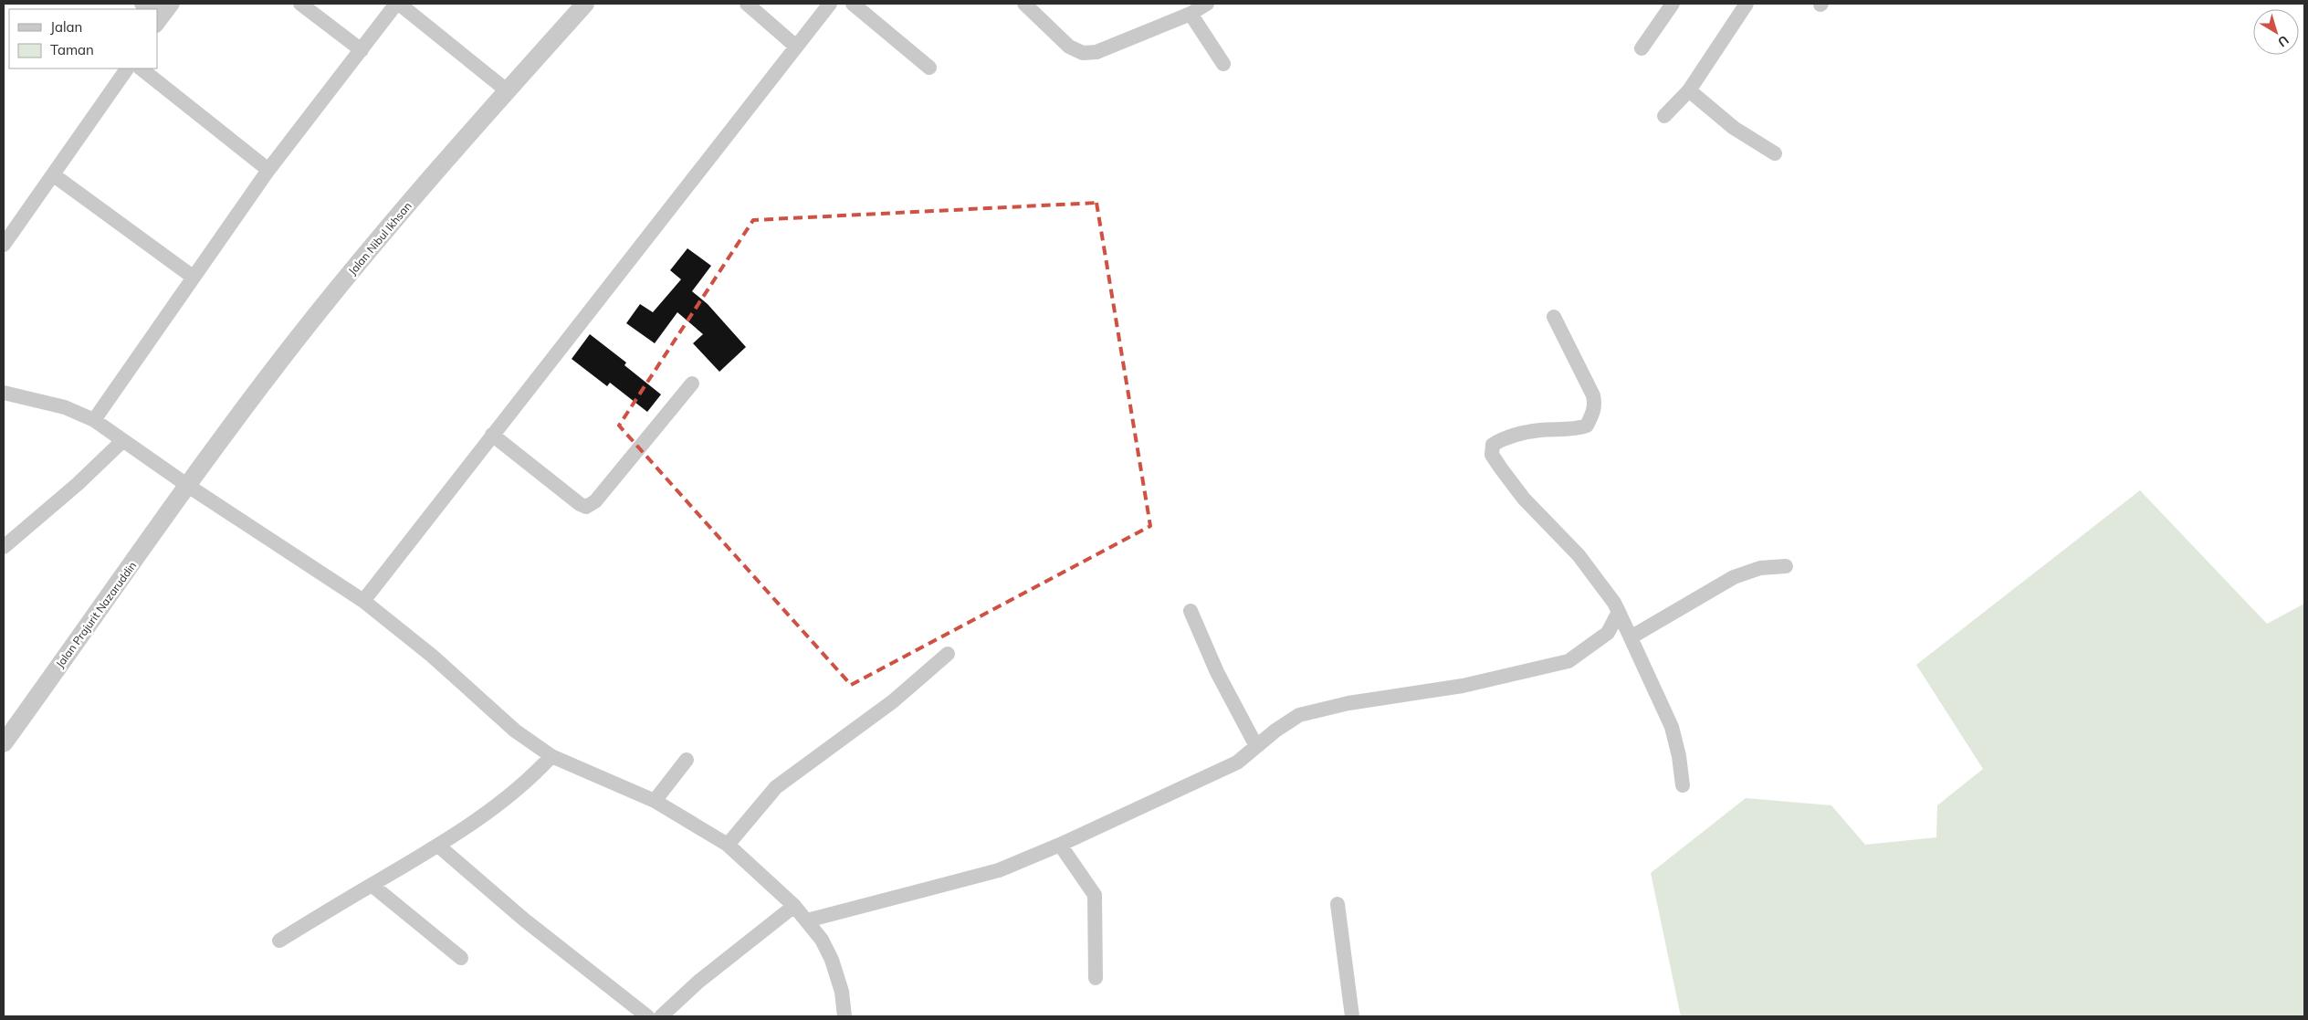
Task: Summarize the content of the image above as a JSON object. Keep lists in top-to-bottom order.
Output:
{
  "streets": {
    "street": ["Jalan Nibul Ikhsan", "Jalan Prajurit Nazaruddin"]
  },
  "crossings": [
    ["Jalan Nibul Ikhsan", "Jalan Prajurit Nazaruddin"]
  ],
  "legend": ["Jalan", "Taman"],
  "north": "bottom right"
}
